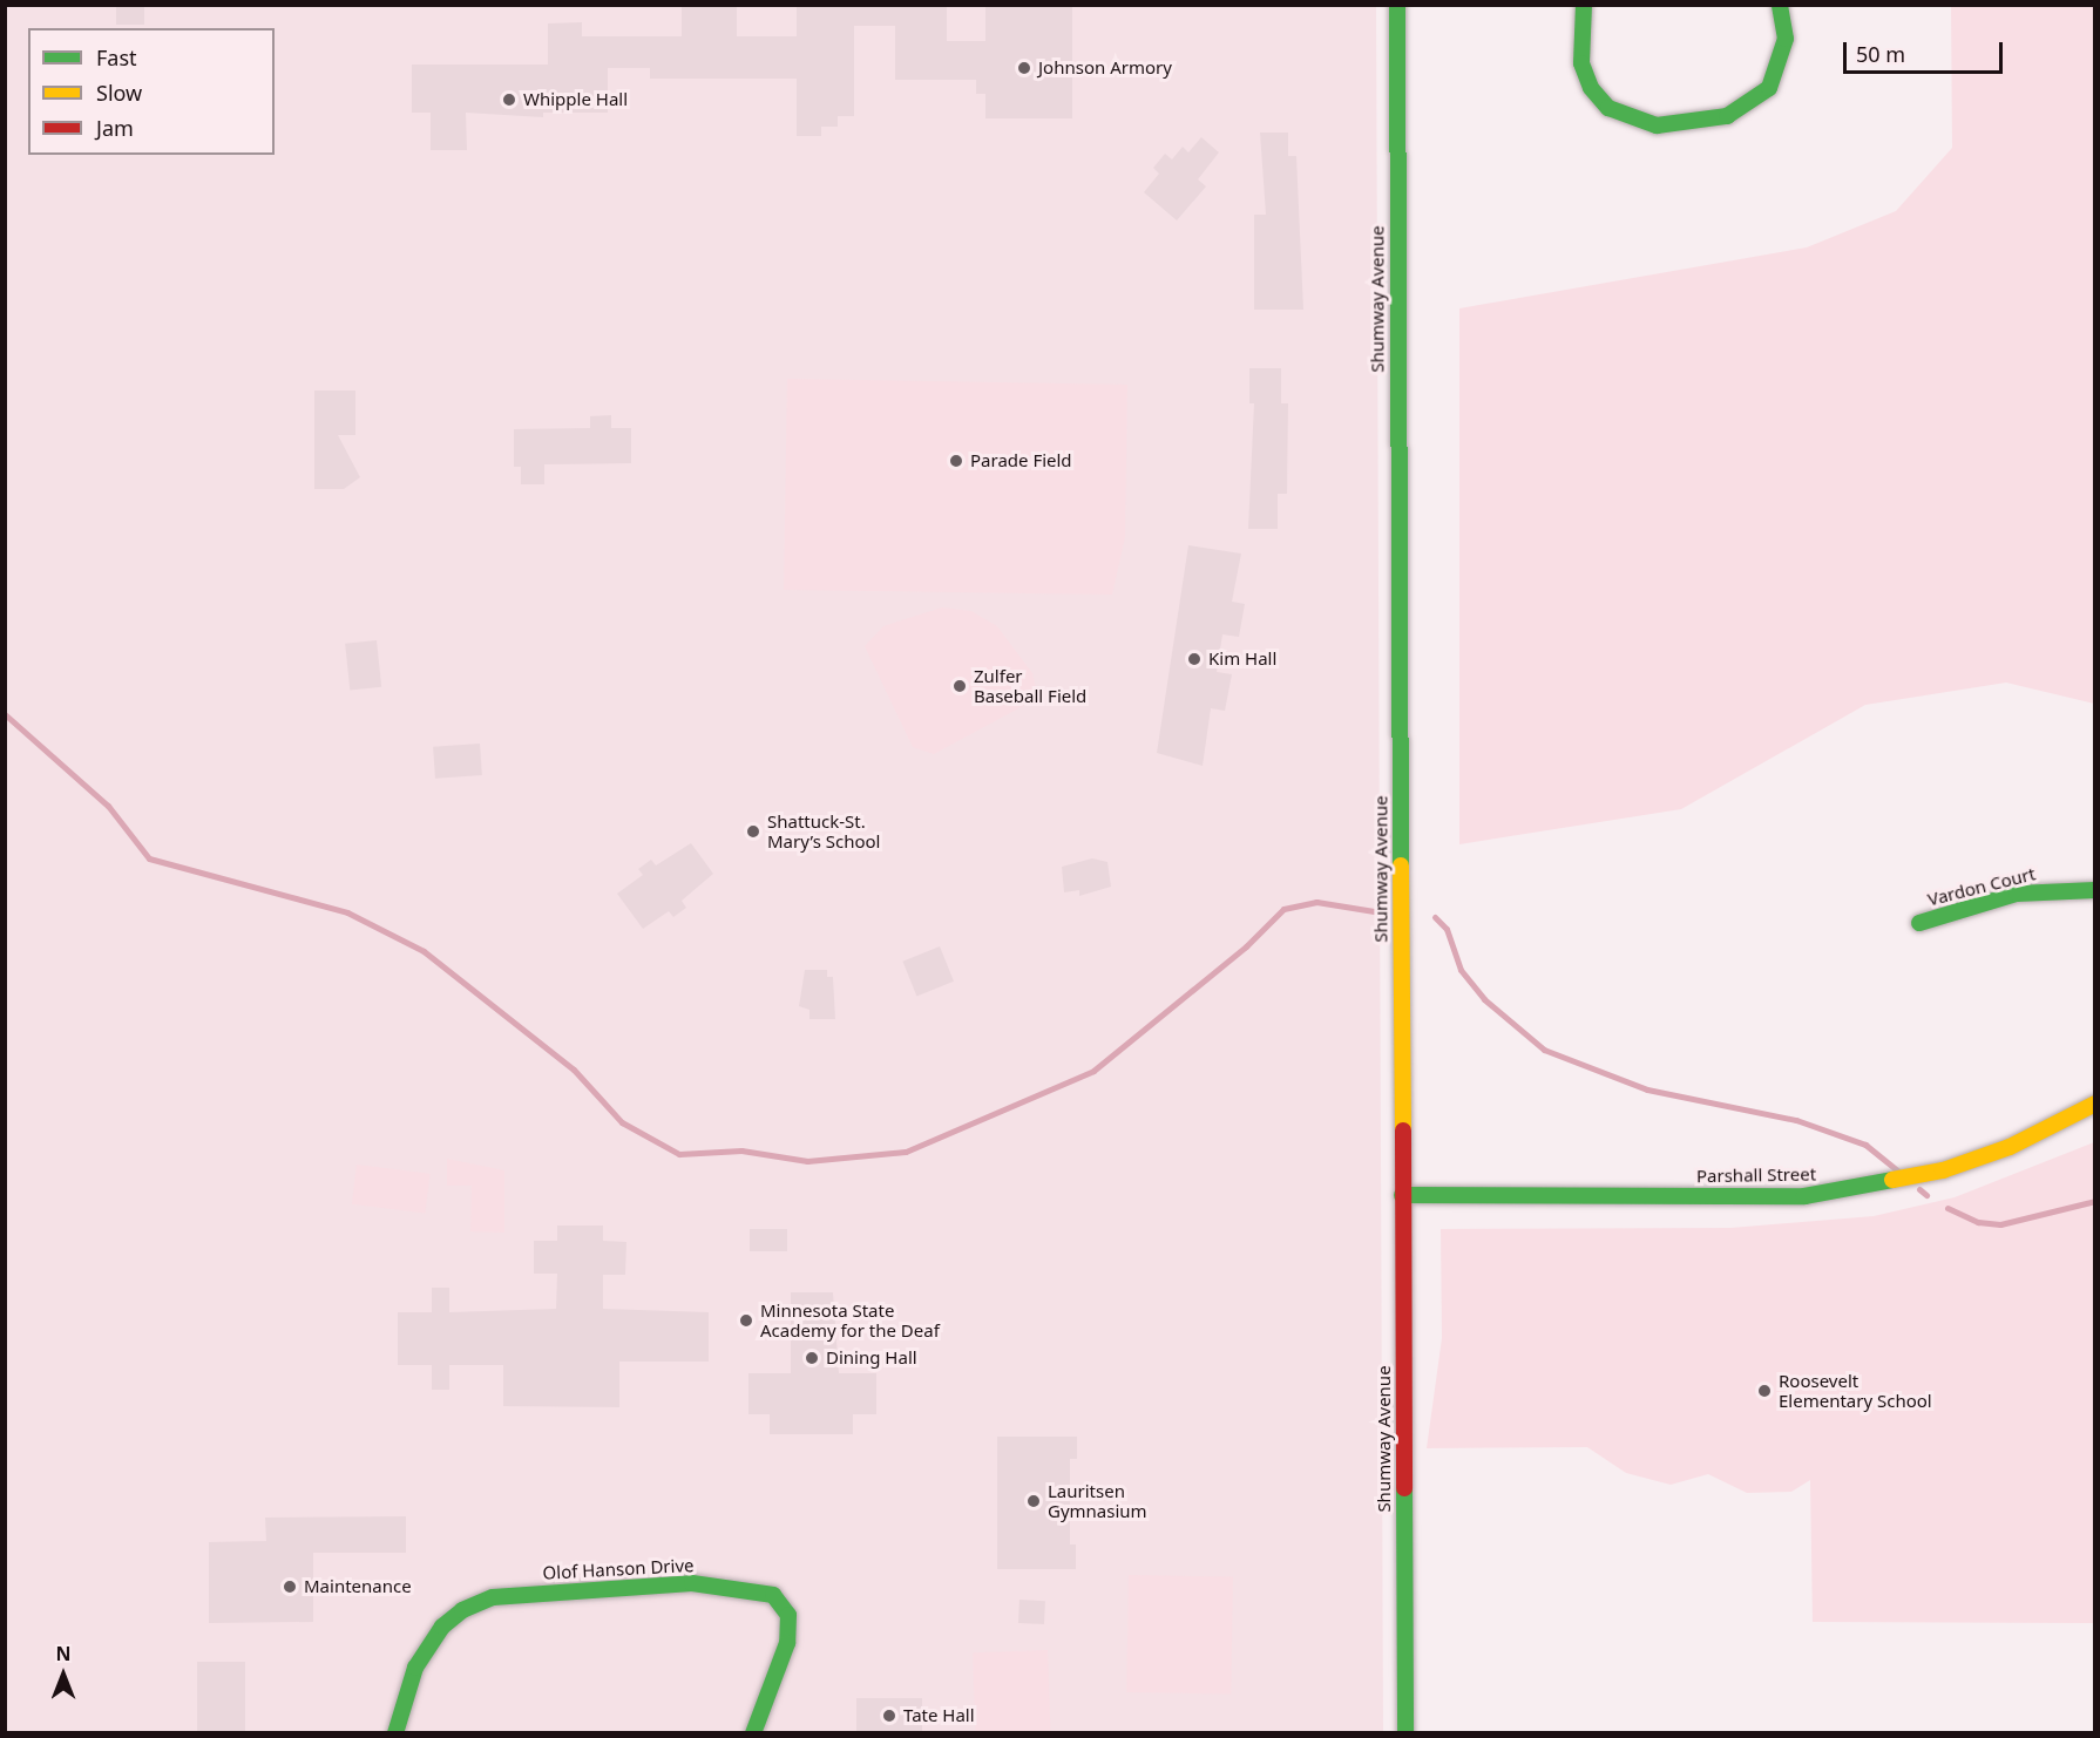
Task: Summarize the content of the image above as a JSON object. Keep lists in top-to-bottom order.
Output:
{
  "streets": {
    "street": [
      "Shumway Avenue",
      "Vardon Court",
      "Parshall Street",
      "Olof Hanson Drive"
    ]
  },
  "crossings": [
    ["Shumway Avenue", "Parshall Street"]
  ],
  "places": [
    "Johnson Armory",
    "Whipple Hall",
    "Parade Field",
    "Kim Hall",
    "Zulfer Baseball Field",
    "Shattuck-St. Mary’s School",
    "Minnesota State Academy for the Deaf",
    "Dining Hall",
    "Roosevelt Elementary School",
    "Lauritsen Gymnasium",
    "Maintenance",
    "Tate Hall"
  ],
  "legend": ["Fast", "Slow", "Jam"],
  "scale_bar": "50 m",
  "north": "top"
}
